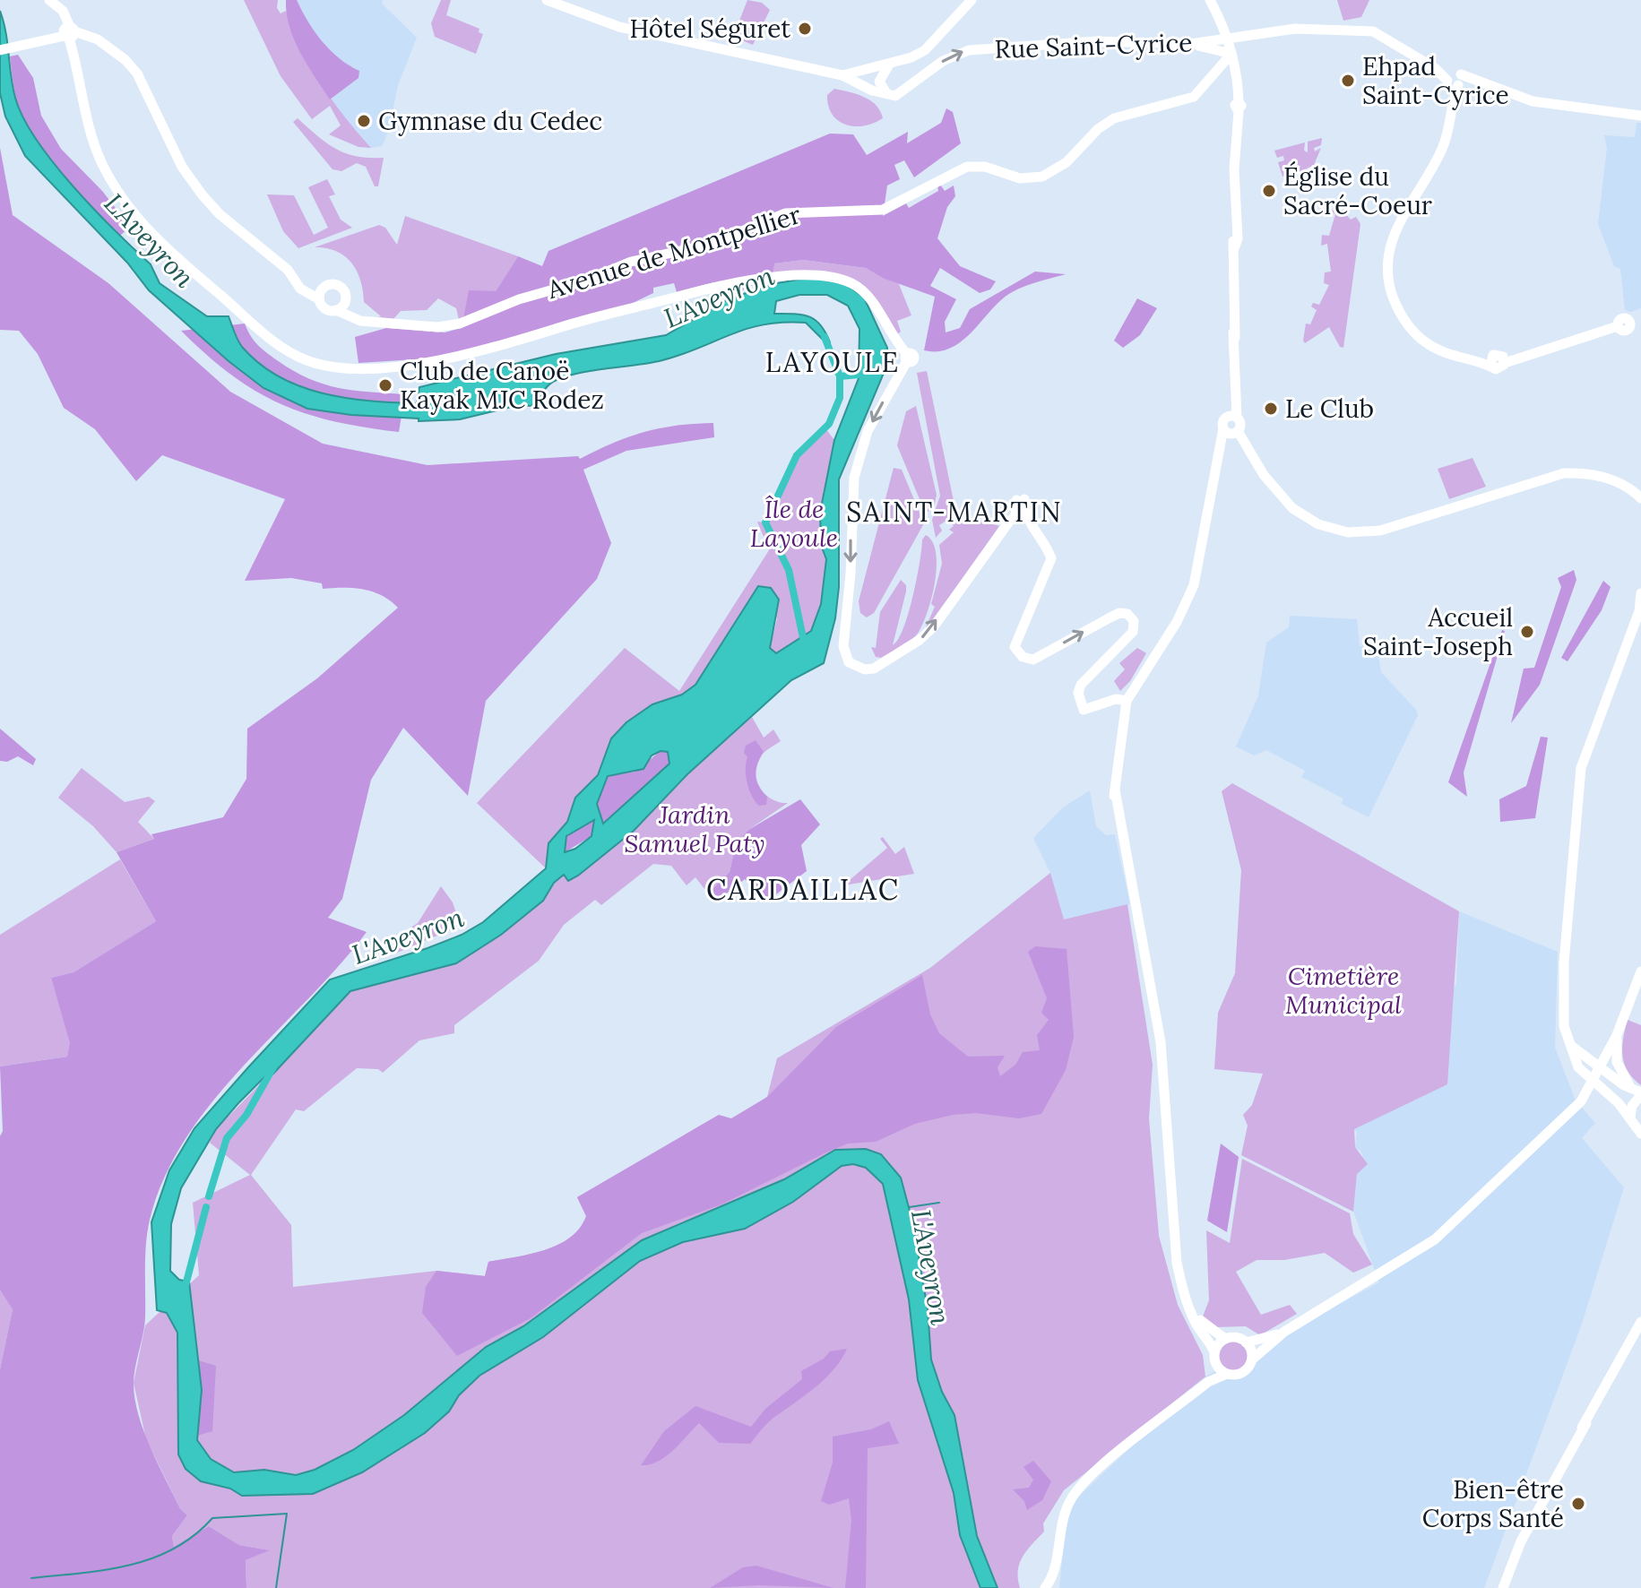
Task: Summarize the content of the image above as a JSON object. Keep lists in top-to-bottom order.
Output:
{
  "streets": {
    "main road": ["Rue Saint-Cyrice", "Avenue de Montpellier"]
  },
  "one_way": ["Rue Saint-Cyrice"],
  "districts": ["LAYOULE", "SAINT-MARTIN", "CARDAILLAC"],
  "water": ["L'Aveyron"],
  "parks": ["Île de Layoule", "Jardin Samuel Paty", "Cimetière Municipal"],
  "places": [
    "Hôtel Séguret",
    "Ehpad Saint-Cyrice",
    "Gymnase du Cedec",
    "Église du Sacré-Coeur",
    "Club de Canoë Kayak MJC Rodez",
    "Le Club",
    "Accueil Saint-Joseph",
    "Bien-être Corps Santé"
  ]
}
